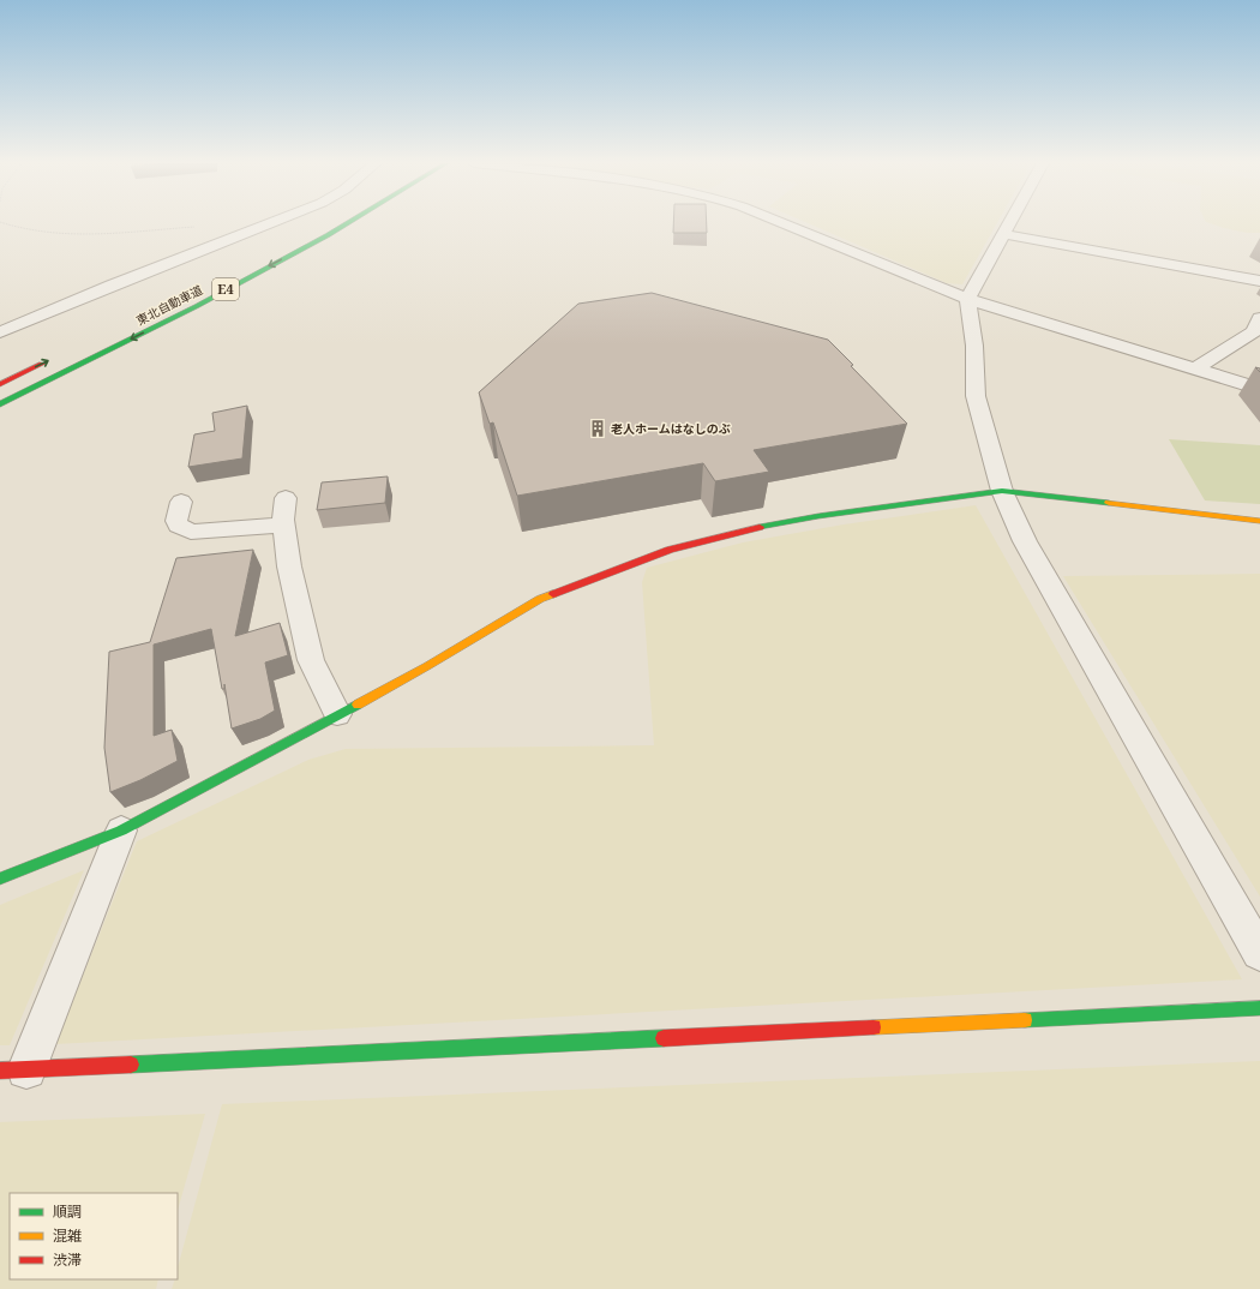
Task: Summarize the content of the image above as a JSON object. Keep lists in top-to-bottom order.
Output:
{
  "streets": {
    "main road": ["E4", "東北自動車道"]
  },
  "one_way": ["東北自動車道"],
  "places": {
    "building": ["老人ホームはなしのぶ"]
  },
  "legend": ["順調", "混雑", "渋滞"]
}
